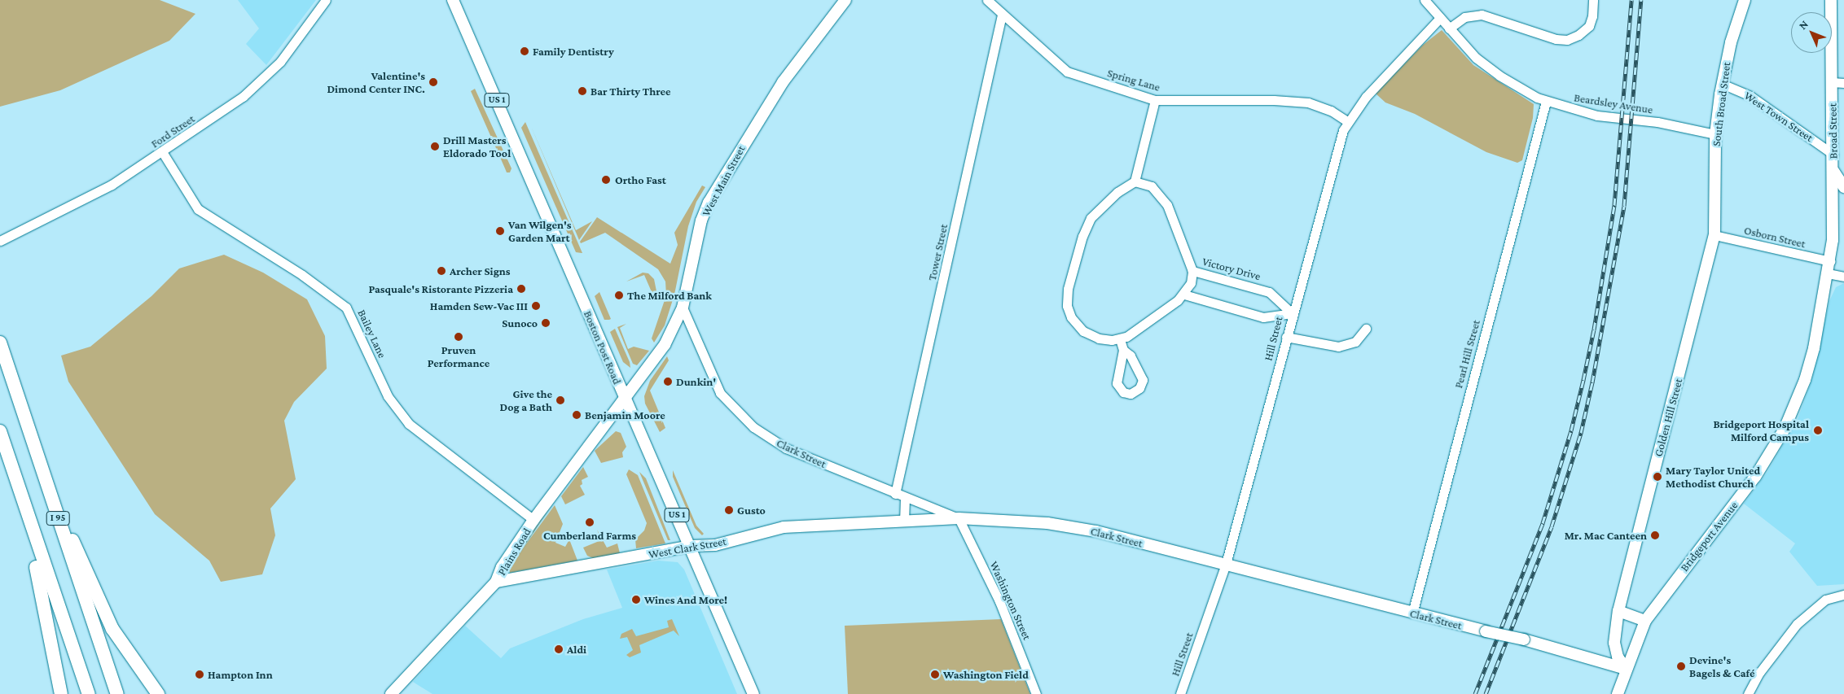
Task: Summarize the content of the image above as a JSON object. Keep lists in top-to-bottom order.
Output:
{
  "streets": {
    "highway": ["I 95"],
    "main road": [
      "US 1",
      "South Broad Street",
      "Broad Street",
      "West Main Street",
      "Boston Post Road",
      "Golden Hill Street",
      "Clark Street",
      "Bridgeport Avenue",
      "West Clark Street",
      "Plains Road"
    ],
    "street": [
      "Spring Lane",
      "Beardsley Avenue",
      "West Town Street",
      "Ford Street",
      "Osborn Street",
      "Tower Street",
      "Victory Drive",
      "Bailey Lane",
      "Hill Street",
      "Pearl Hill Street",
      "Washington Street"
    ]
  },
  "crossings": [
    ["Spring Lane", "Tower Street"],
    ["Spring Lane", "Hill Street"],
    ["Beardsley Avenue", "South Broad Street"],
    ["Beardsley Avenue", "Hill Street"],
    ["Beardsley Avenue", "Pearl Hill Street"],
    ["South Broad Street", "West Town Street"],
    ["South Broad Street", "Osborn Street"],
    ["South Broad Street", "Golden Hill Street"],
    ["West Town Street", "Broad Street"],
    ["Ford Street", "Bailey Lane"],
    ["Broad Street", "Osborn Street"],
    ["Broad Street", "Bridgeport Avenue"],
    ["West Main Street", "Boston Post Road"],
    ["West Main Street", "Clark Street"],
    ["West Main Street", "Plains Road"],
    ["Osborn Street", "Golden Hill Street"],
    ["Osborn Street", "Bridgeport Avenue"],
    ["Tower Street", "Clark Street"],
    ["Victory Drive", "Hill Street"],
    ["Bailey Lane", "Plains Road"],
    ["Hill Street", "Clark Street"],
    ["Boston Post Road", "West Clark Street"],
    ["Boston Post Road", "Plains Road"],
    ["Pearl Hill Street", "Clark Street"],
    ["Golden Hill Street", "Clark Street"],
    ["Golden Hill Street", "Bridgeport Avenue"],
    ["Clark Street", "Bridgeport Avenue"],
    ["Clark Street", "West Clark Street"],
    ["Clark Street", "Washington Street"],
    ["West Clark Street", "Plains Road"],
    ["West Clark Street", "Washington Street"]
  ],
  "places": [
    "Family Dentistry",
    "Valentine's Dimond Center INC.",
    "Bar Thirty Three",
    "Drill Masters Eldorado Tool",
    "Ortho Fast",
    "Van Wilgen's Garden Mart",
    "Archer Signs",
    "Pasquale's Ristorante Pizzeria",
    "The Milford Bank",
    "Hamden Sew-Vac III",
    "Sunoco",
    "Pruven Performance",
    "Dunkin'",
    "Give the Dog a Bath",
    "Benjamin Moore",
    "Bridgeport Hospital Milford Campus",
    "Mary Taylor United Methodist Church",
    "Gusto",
    "Cumberland Farms",
    "Mr. Mac Canteen",
    "Wines And More!",
    "Aldi",
    "Devine's Bagels & Café",
    "Hampton Inn",
    "Washington Field"
  ],
  "north": "top left"
}
